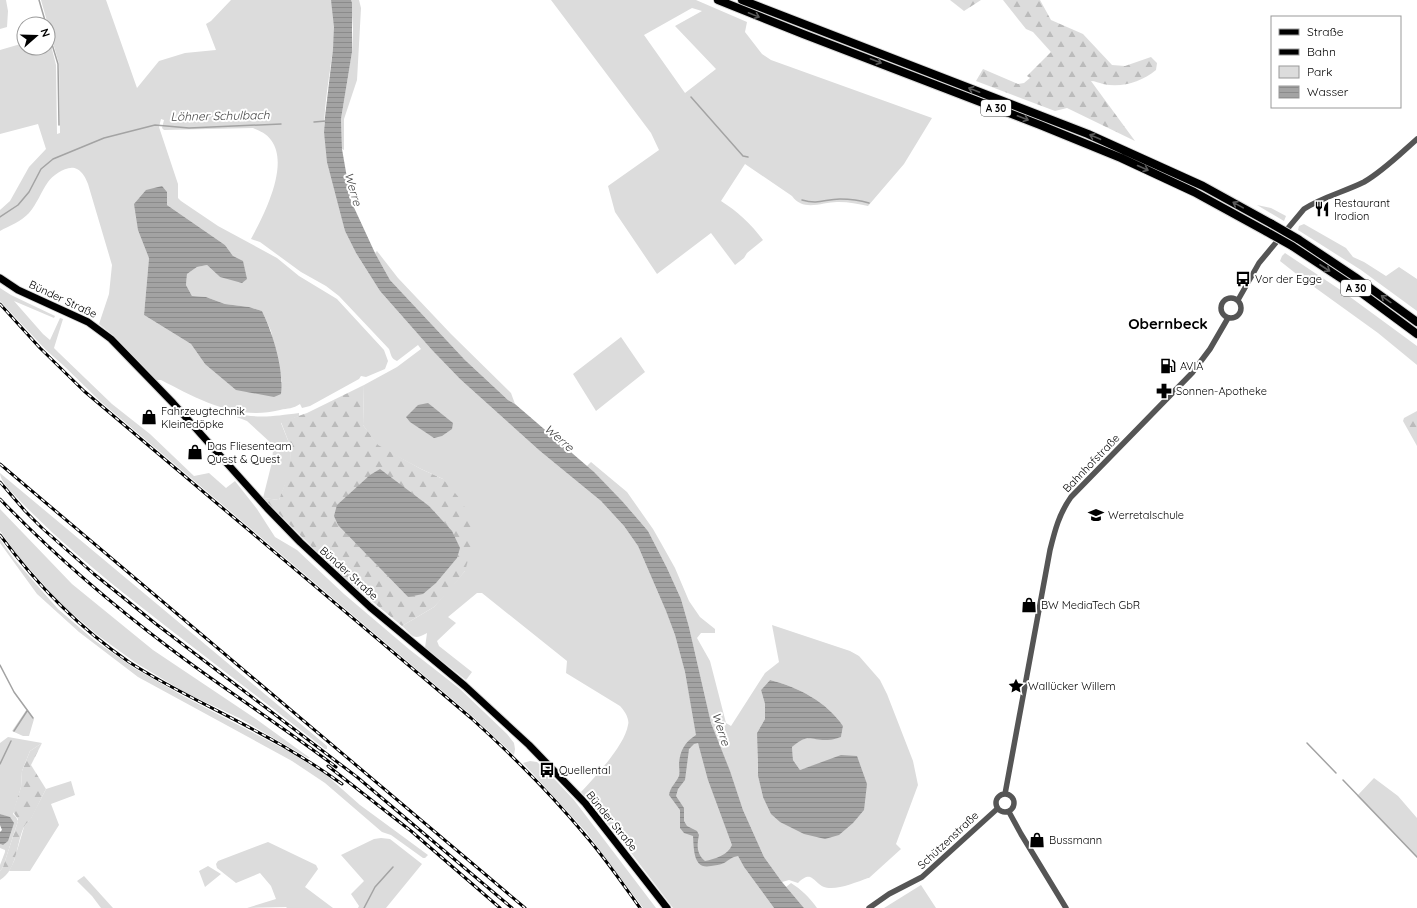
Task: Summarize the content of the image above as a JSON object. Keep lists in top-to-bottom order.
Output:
{
  "streets": {
    "highway": ["A 30"],
    "main road": ["Bünder Straße"],
    "street": ["Bahnhofstraße", "Schützenstraße"]
  },
  "crossings": [
    ["Bahnhofstraße", "Schützenstraße"]
  ],
  "districts": ["Obernbeck"],
  "water": ["Löhner Schulbach", "Werre"],
  "places": {
    "restaurant": ["Restaurant Irodion"],
    "bus stop": ["Vor der Egge", "Quellental"],
    "fuel station": ["AVIA"],
    "pharmacy": ["Sonnen-Apotheke"],
    "shop": [
      "Fahrzeugtechnik Kleinedöpke",
      "Das Fliesenteam Quest & Quest",
      "BW MediaTech GbR",
      "Bussmann"
    ],
    "school or university": ["Werretalschule"],
    "place": ["Wallücker Willem"]
  },
  "legend": [
    "Straße",
    "Bahn",
    "Park",
    "Wasser"
  ],
  "north": "right"
}
